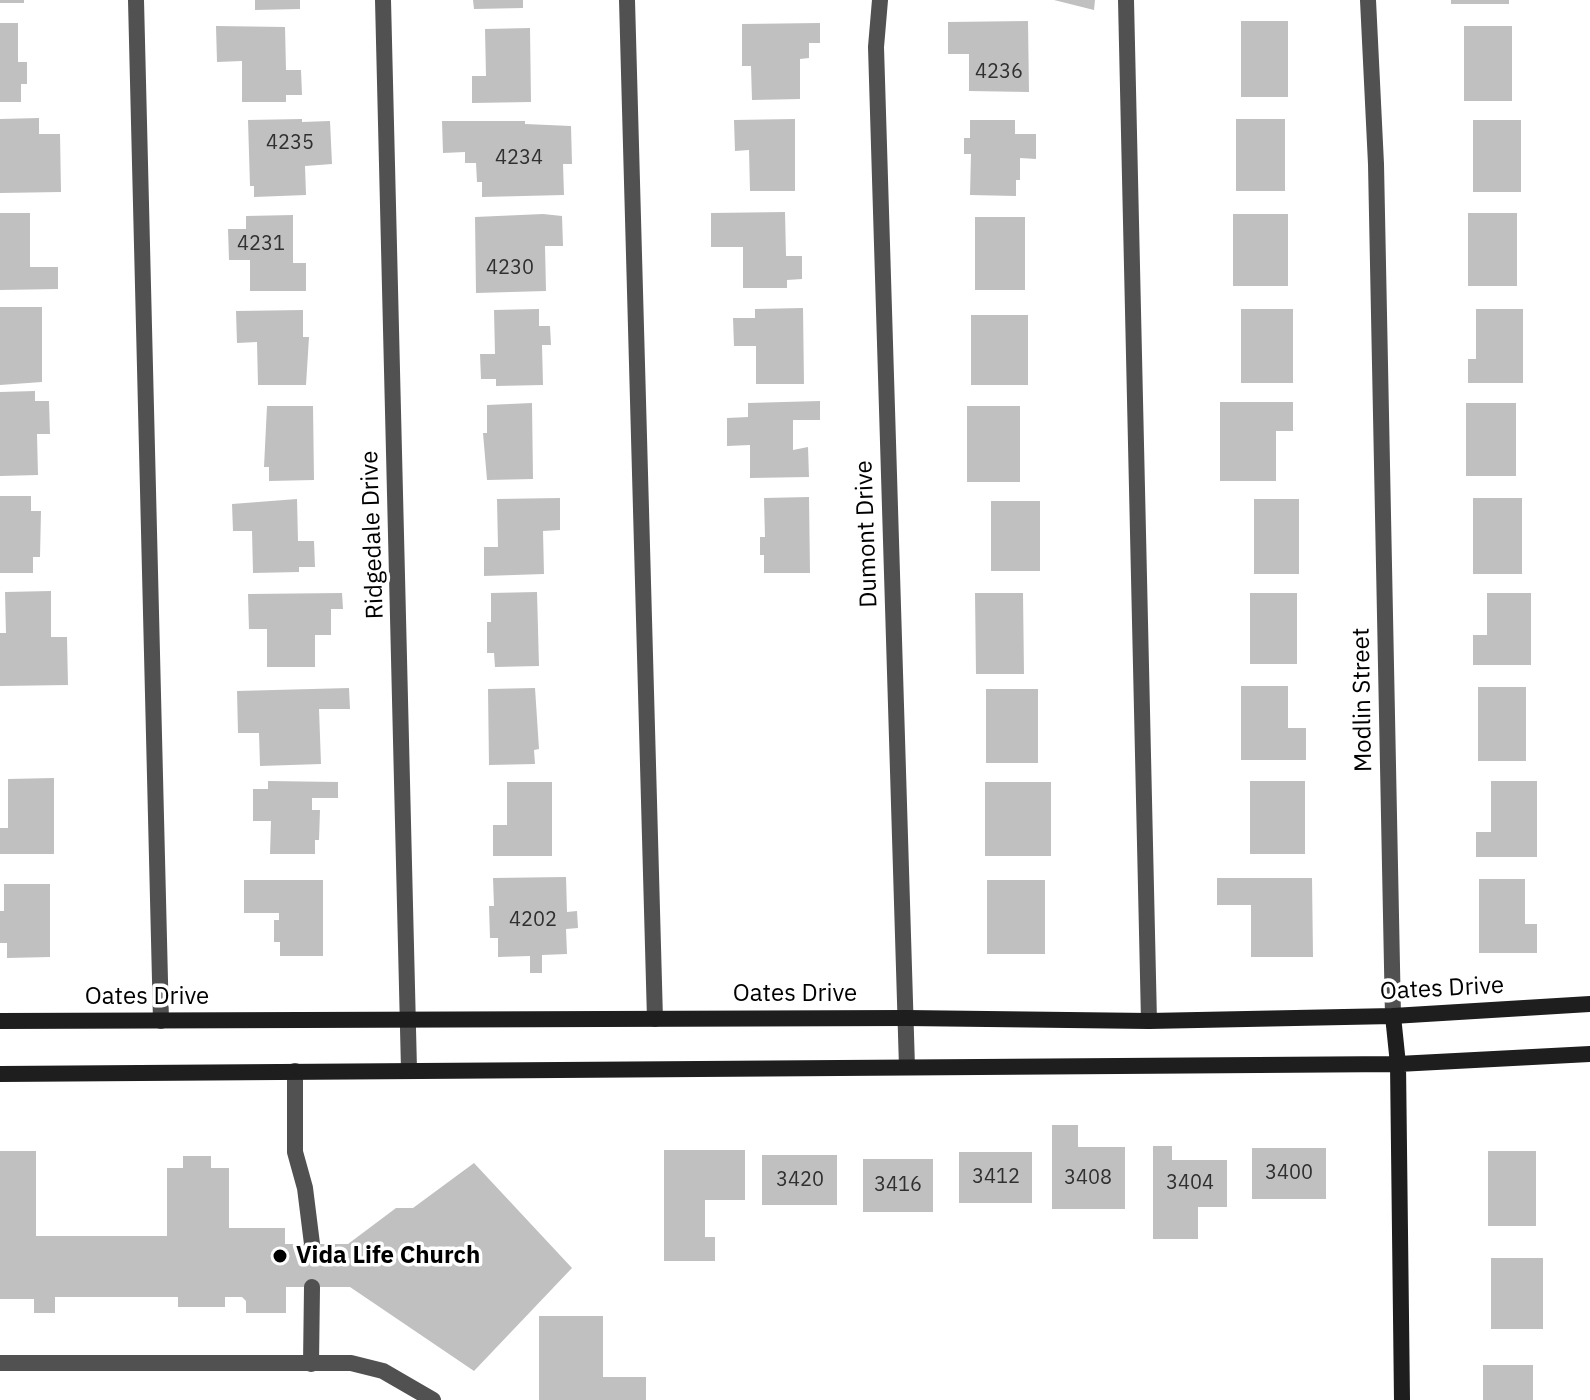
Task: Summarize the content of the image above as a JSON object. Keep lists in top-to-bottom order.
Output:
{
  "streets": {
    "main road": ["Modlin Street", "Oates Drive"],
    "street": ["Dumont Drive", "Ridgedale Drive"]
  },
  "crossings": [
    ["Dumont Drive", "Oates Drive"],
    ["Ridgedale Drive", "Oates Drive"],
    ["Modlin Street", "Oates Drive"]
  ],
  "places": ["Vida Life Church"],
  "house_numbers": [
    "4236",
    "4235",
    "4234",
    "4231",
    "4230",
    "4202",
    "3400",
    "3412",
    "3408",
    "3420",
    "3404",
    "3416"
  ]
}
